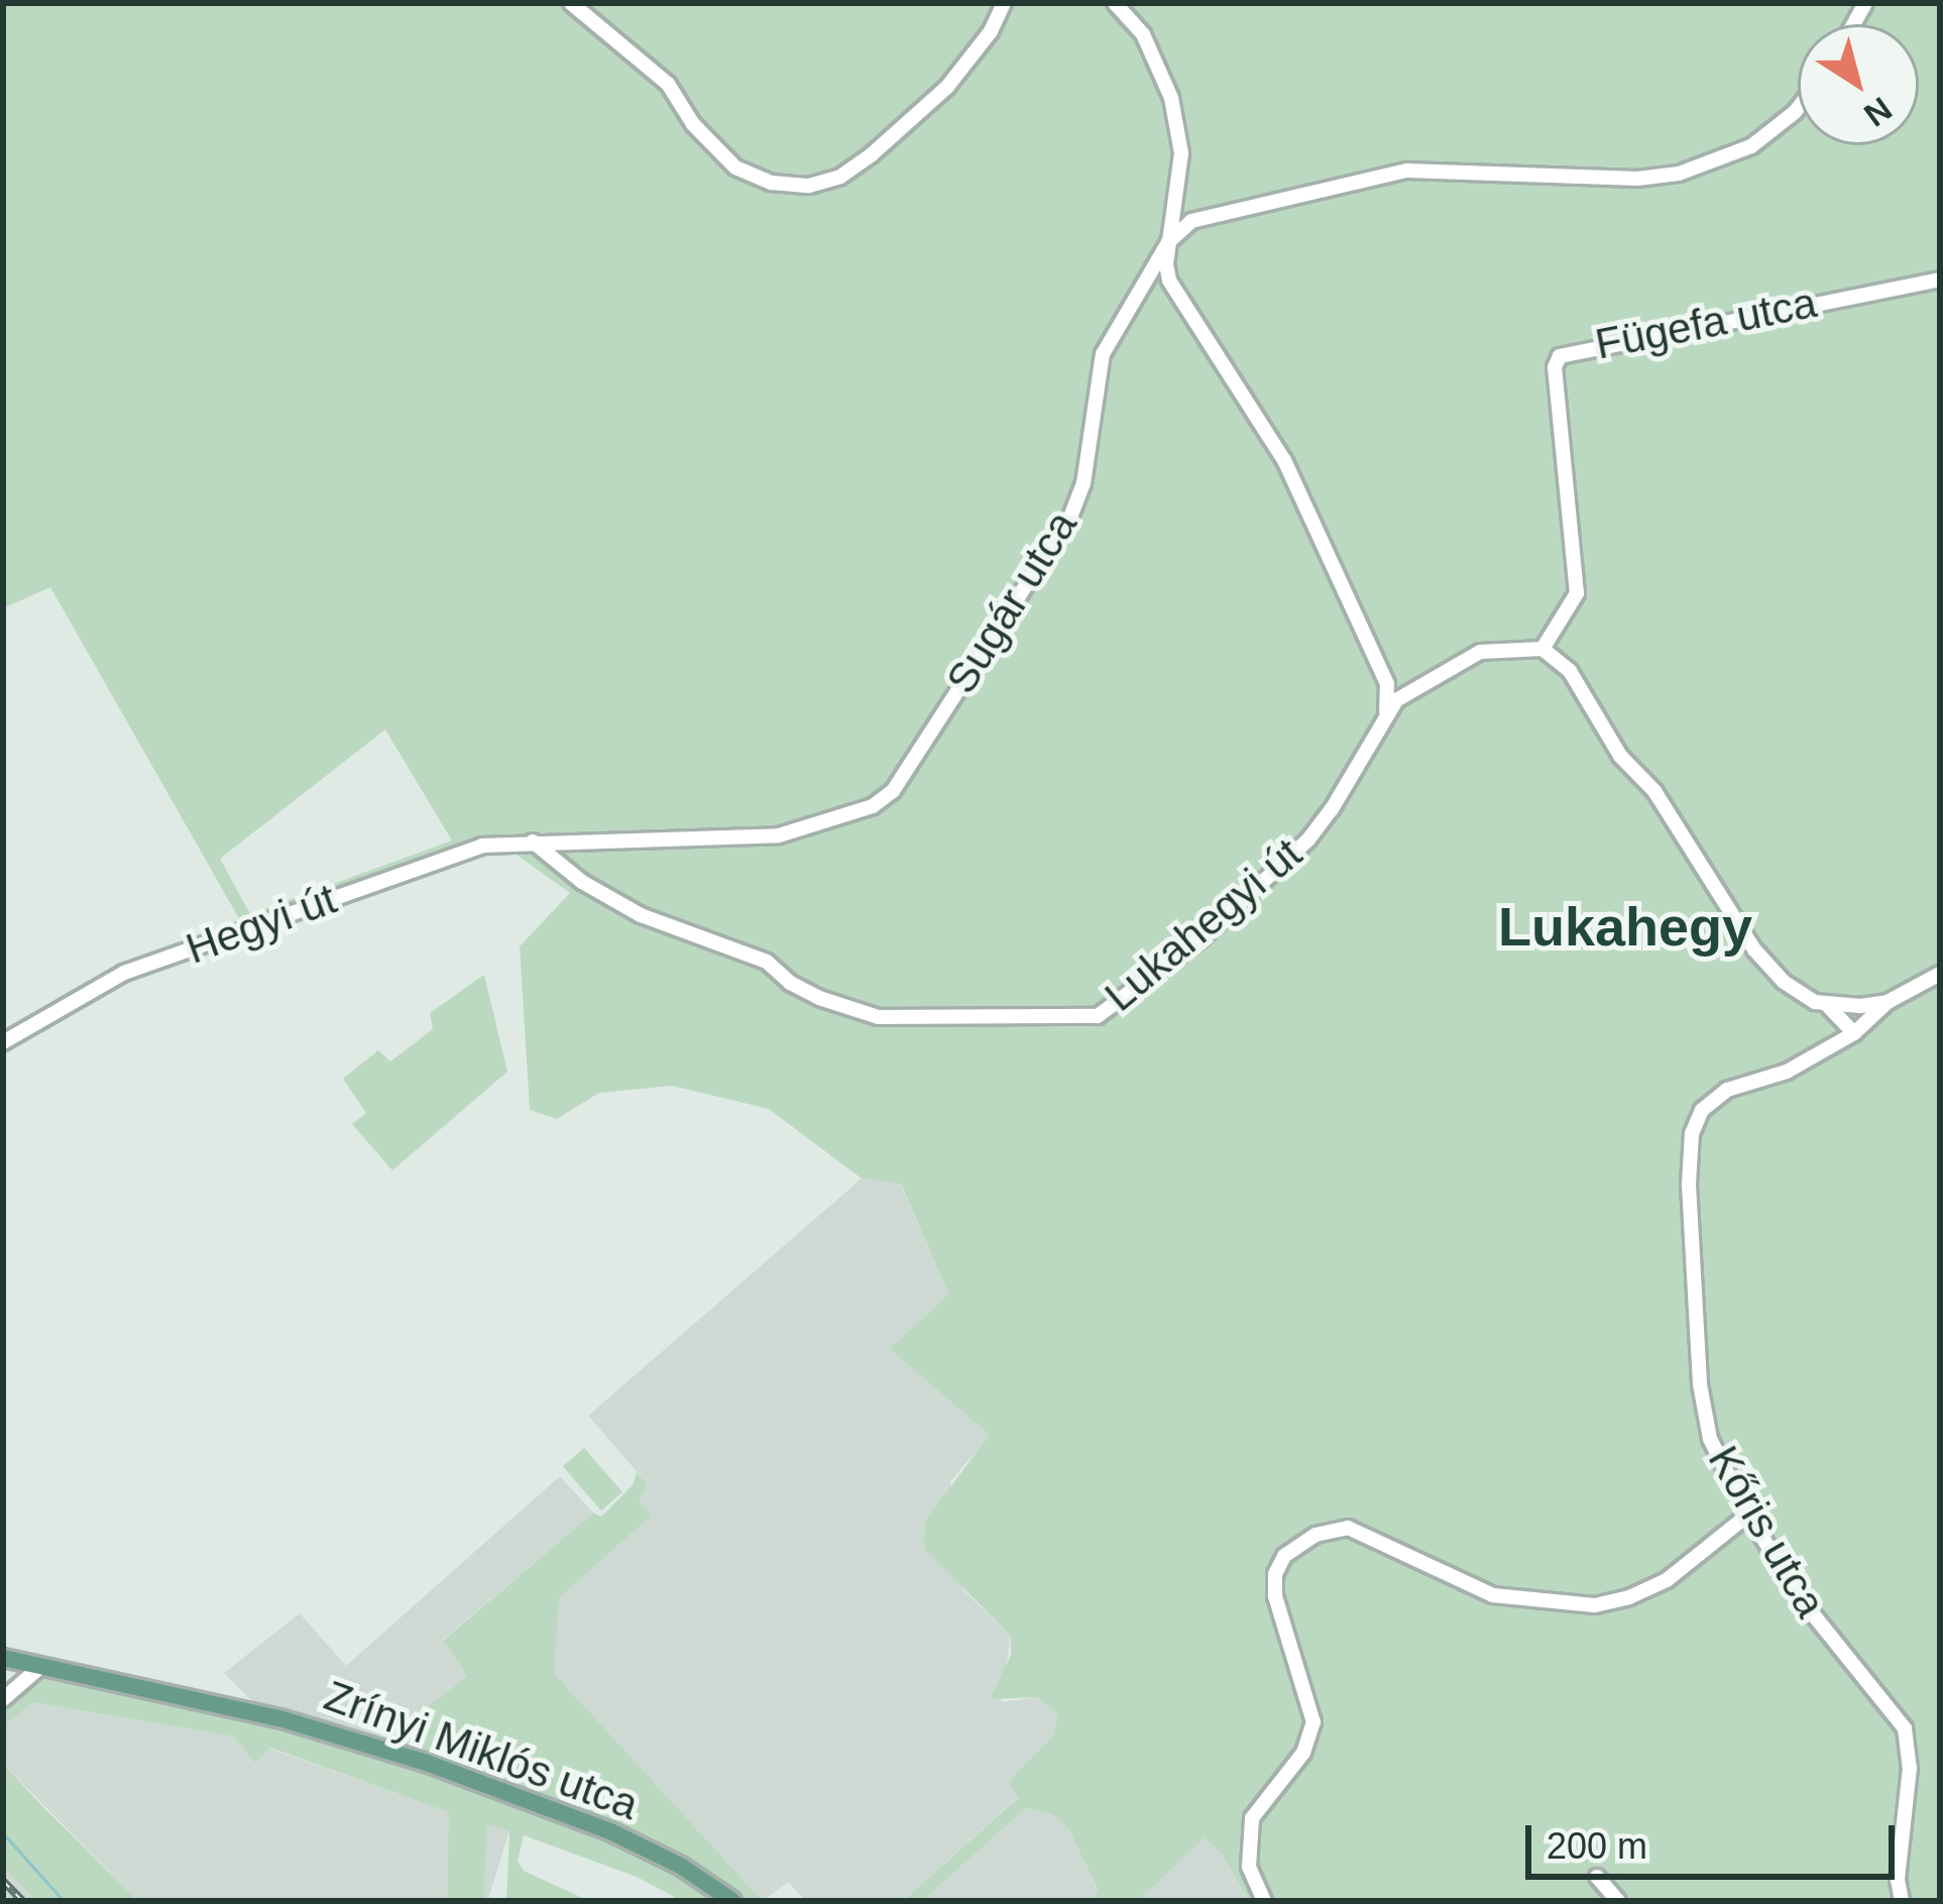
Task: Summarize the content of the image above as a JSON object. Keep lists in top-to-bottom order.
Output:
{
  "streets": {
    "main road": ["Zrínyi Miklós utca"],
    "street": [
      "Fügefa utca",
      "Sugár utca",
      "Hegyi út",
      "Lukahegyi út",
      "Kőris utca"
    ]
  },
  "crossings": [
    ["Fügefa utca", "Lukahegyi út"],
    ["Sugár utca", "Hegyi út"],
    ["Sugár utca", "Lukahegyi út"],
    ["Hegyi út", "Lukahegyi út"]
  ],
  "districts": ["Lukahegy"],
  "scale_bar": "200 m",
  "north": "bottom right"
}
